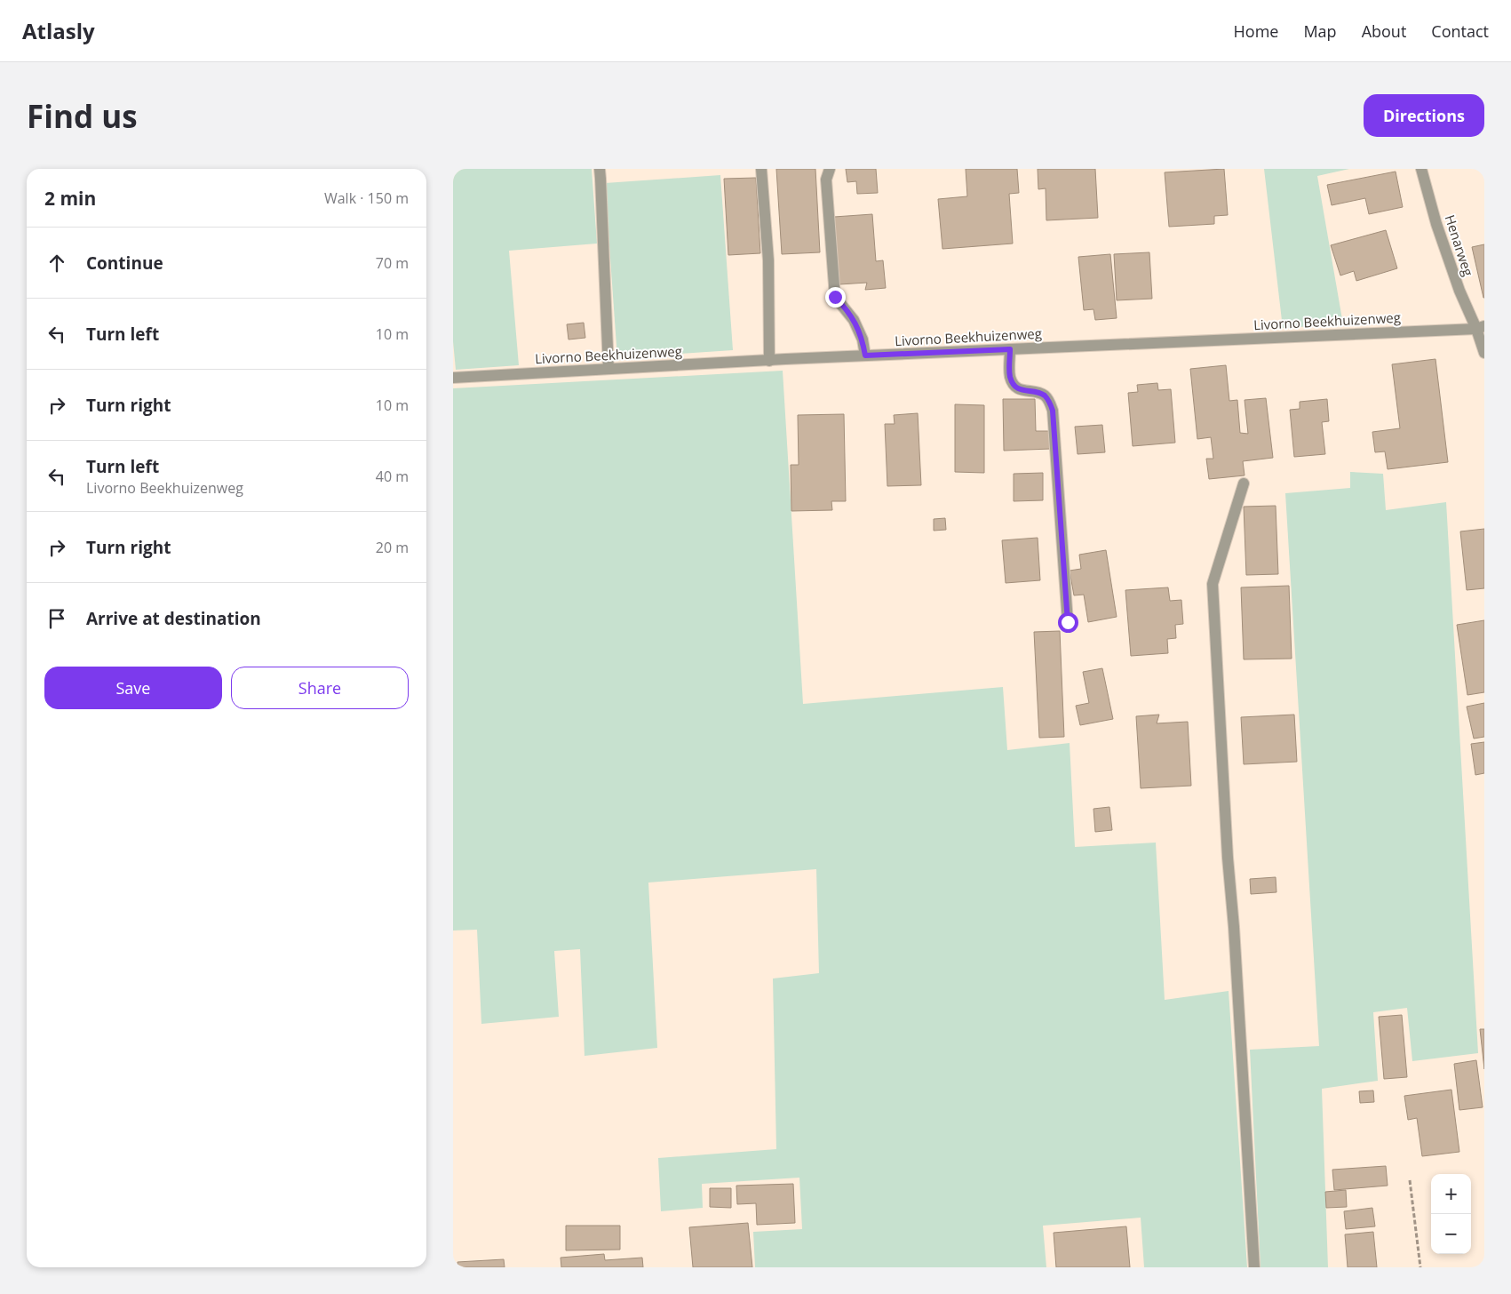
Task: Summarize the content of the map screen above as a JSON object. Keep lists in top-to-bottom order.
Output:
{
  "streets": {
    "street": ["Henarweg", "Livorno Beekhuizenweg"]
  },
  "crossings": [
    ["Henarweg", "Livorno Beekhuizenweg"]
  ],
  "page": {
    "header": "Atlasly",
    "nav": [
      "Home",
      "Map",
      "About",
      "Contact"
    ],
    "buttons": [
      "Directions",
      ["Save", "Share"]
    ],
    "title": "Find us",
    "heading": ["2 min", "Walk · 150 m"],
    "list": [
      ["Continue", "70 m"],
      ["Turn left", "10 m"],
      ["Turn right", "10 m"],
      ["Turn left", "Livorno Beekhuizenweg", "40 m"],
      ["Turn right", "20 m"],
      "Arrive at destination"
    ],
    "map_buttons": ["+", "−"]
  }
}
